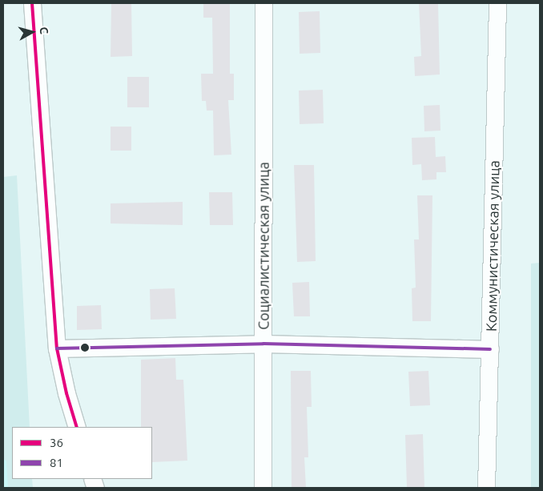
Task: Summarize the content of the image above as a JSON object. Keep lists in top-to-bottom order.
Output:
{
  "streets": {
    "street": ["Социалистическая улица", "Коммунистическая улица"]
  },
  "lines": ["transit line 36", "transit line 81"],
  "legend": ["36", "81"],
  "north": "right"
}
